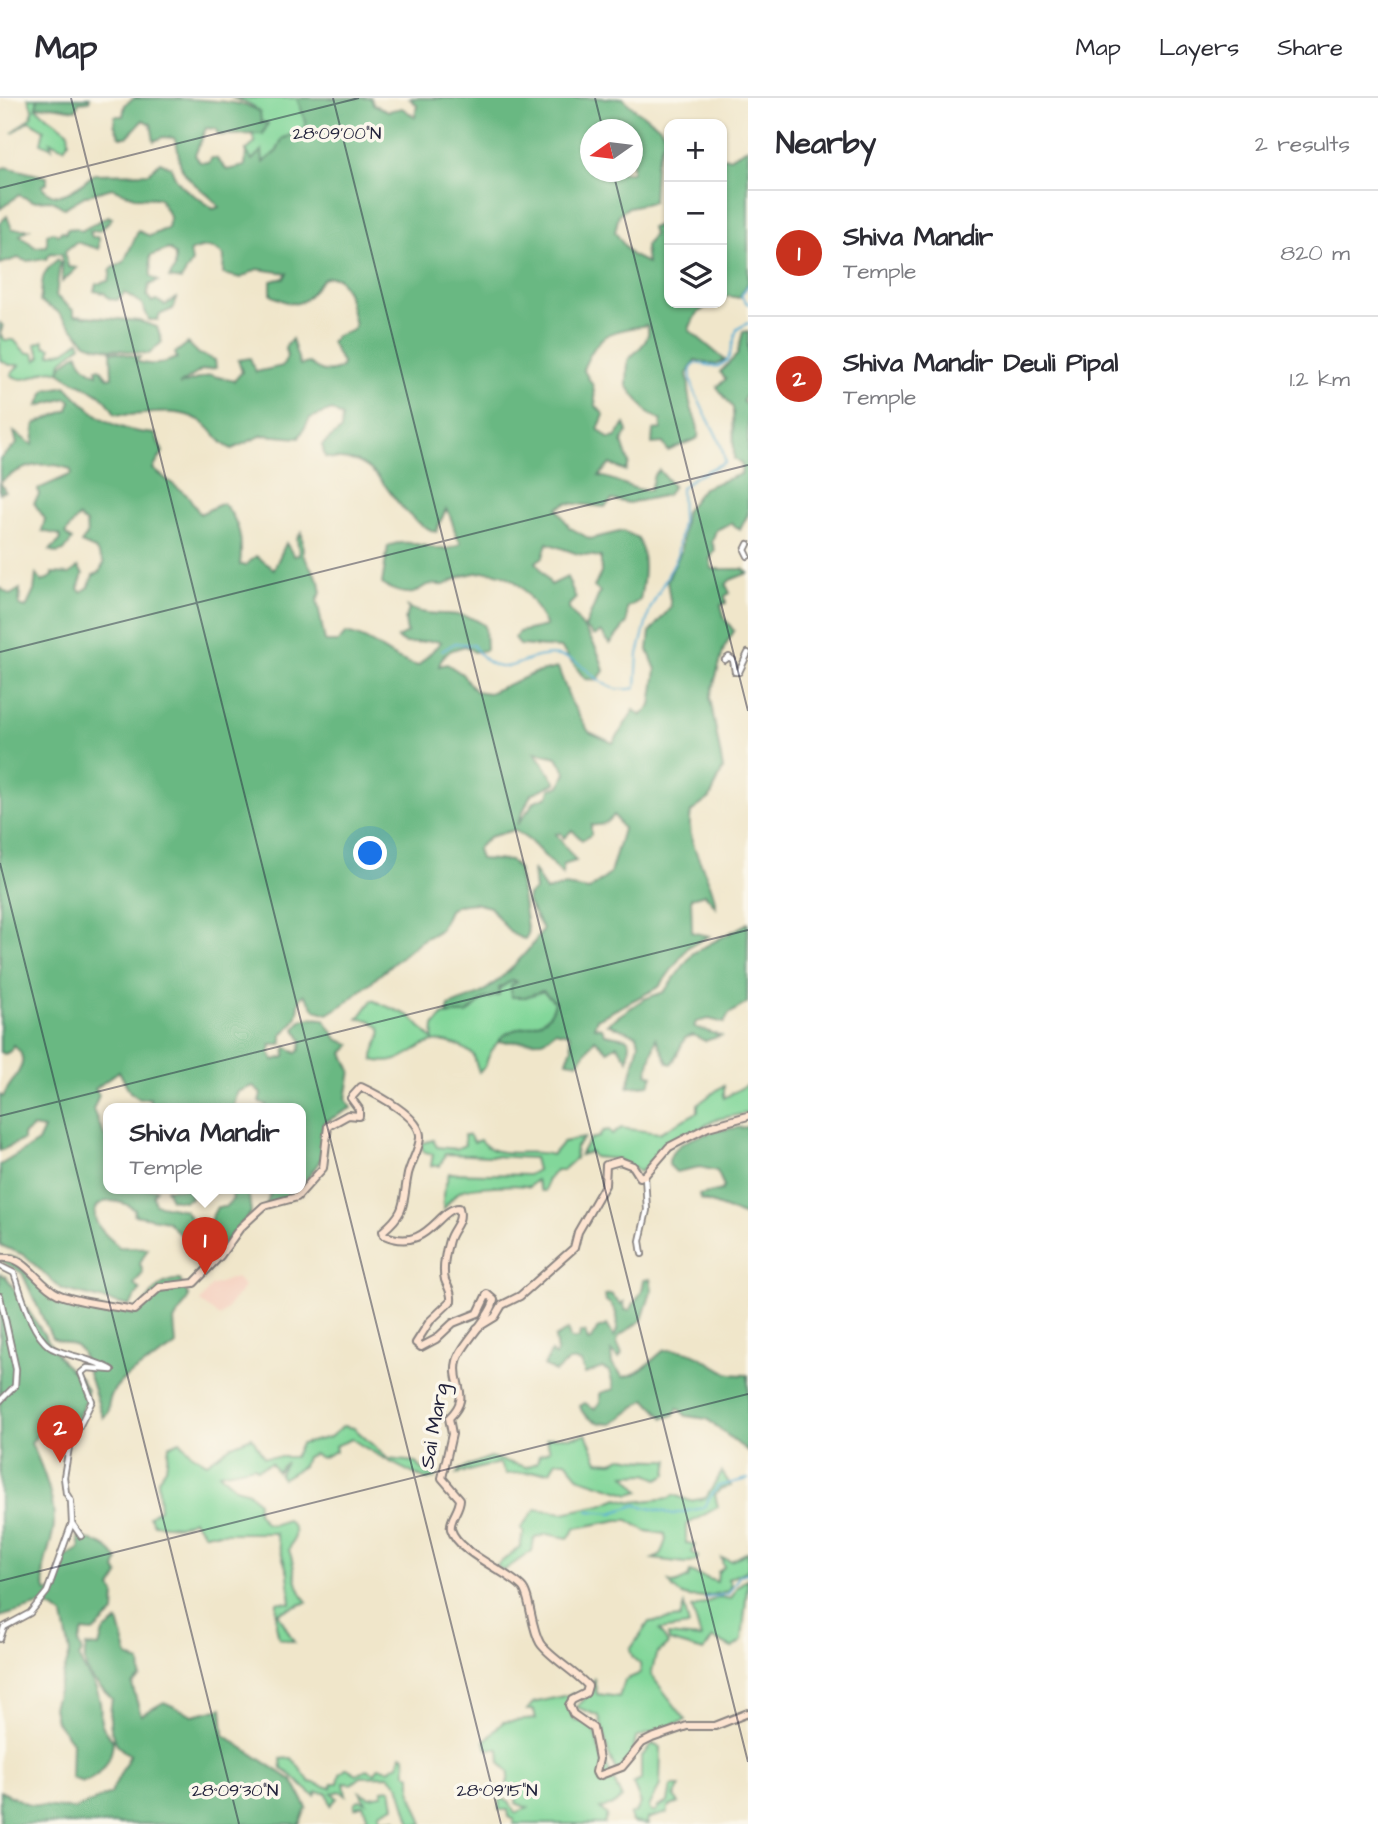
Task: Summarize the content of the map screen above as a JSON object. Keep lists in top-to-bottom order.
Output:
{
  "streets": {
    "street": ["Sai Marg"]
  },
  "north": "left",
  "page": {
    "header": "Map",
    "nav": ["Map", "Layers", "Share"],
    "heading": ["Nearby", "2 results"],
    "map_buttons": ["+", "−"],
    "list": [
      {
        "mark": "1",
        "name": "Shiva Mandir",
        "note": "Temple",
        "value": "820 m"
      },
      {
        "mark": "2",
        "name": "Shiva Mandir Deuli Pipal",
        "note": "Temple",
        "value": "1.2 km"
      }
    ],
    "popup": ["Shiva Mandir", "Temple"],
    "pins": ["1", "2"]
  },
  "coordinates": ["28°09'00\"N", "28°09'30\"N", "28°09'15\"N"]
}
